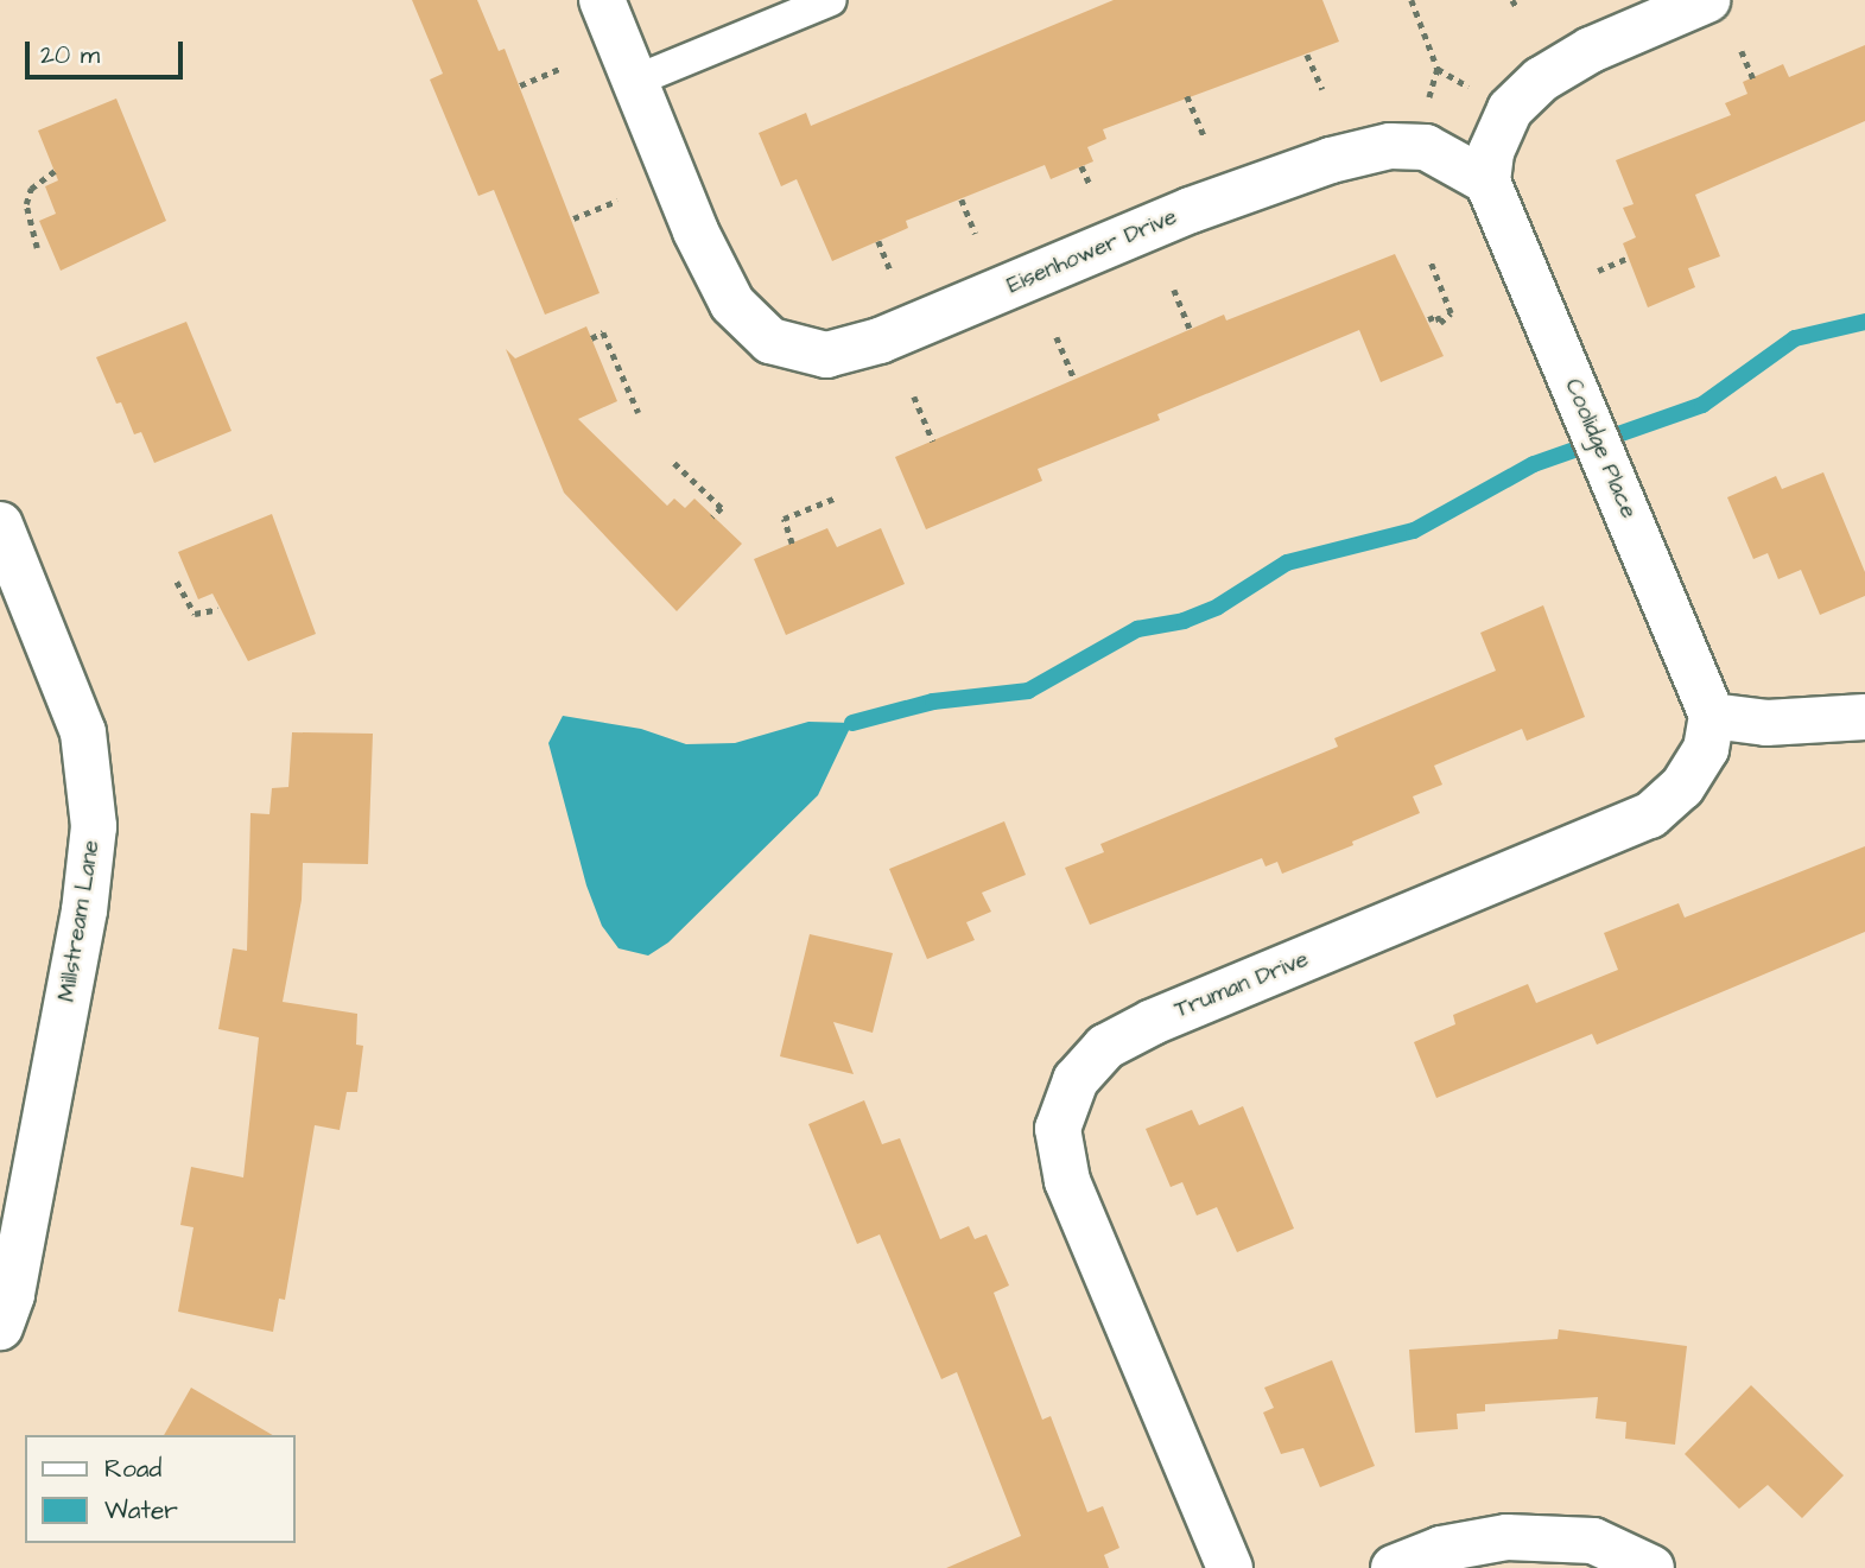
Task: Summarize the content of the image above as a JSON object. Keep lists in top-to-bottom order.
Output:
{
  "streets": {
    "street": [
      "Eisenhower Drive",
      "Coolidge Place",
      "Millstream Lane",
      "Truman Drive"
    ]
  },
  "crossings": [
    ["Eisenhower Drive", "Coolidge Place"],
    ["Coolidge Place", "Truman Drive"]
  ],
  "legend": ["Road", "Water"],
  "scale_bar": "20 m"
}
